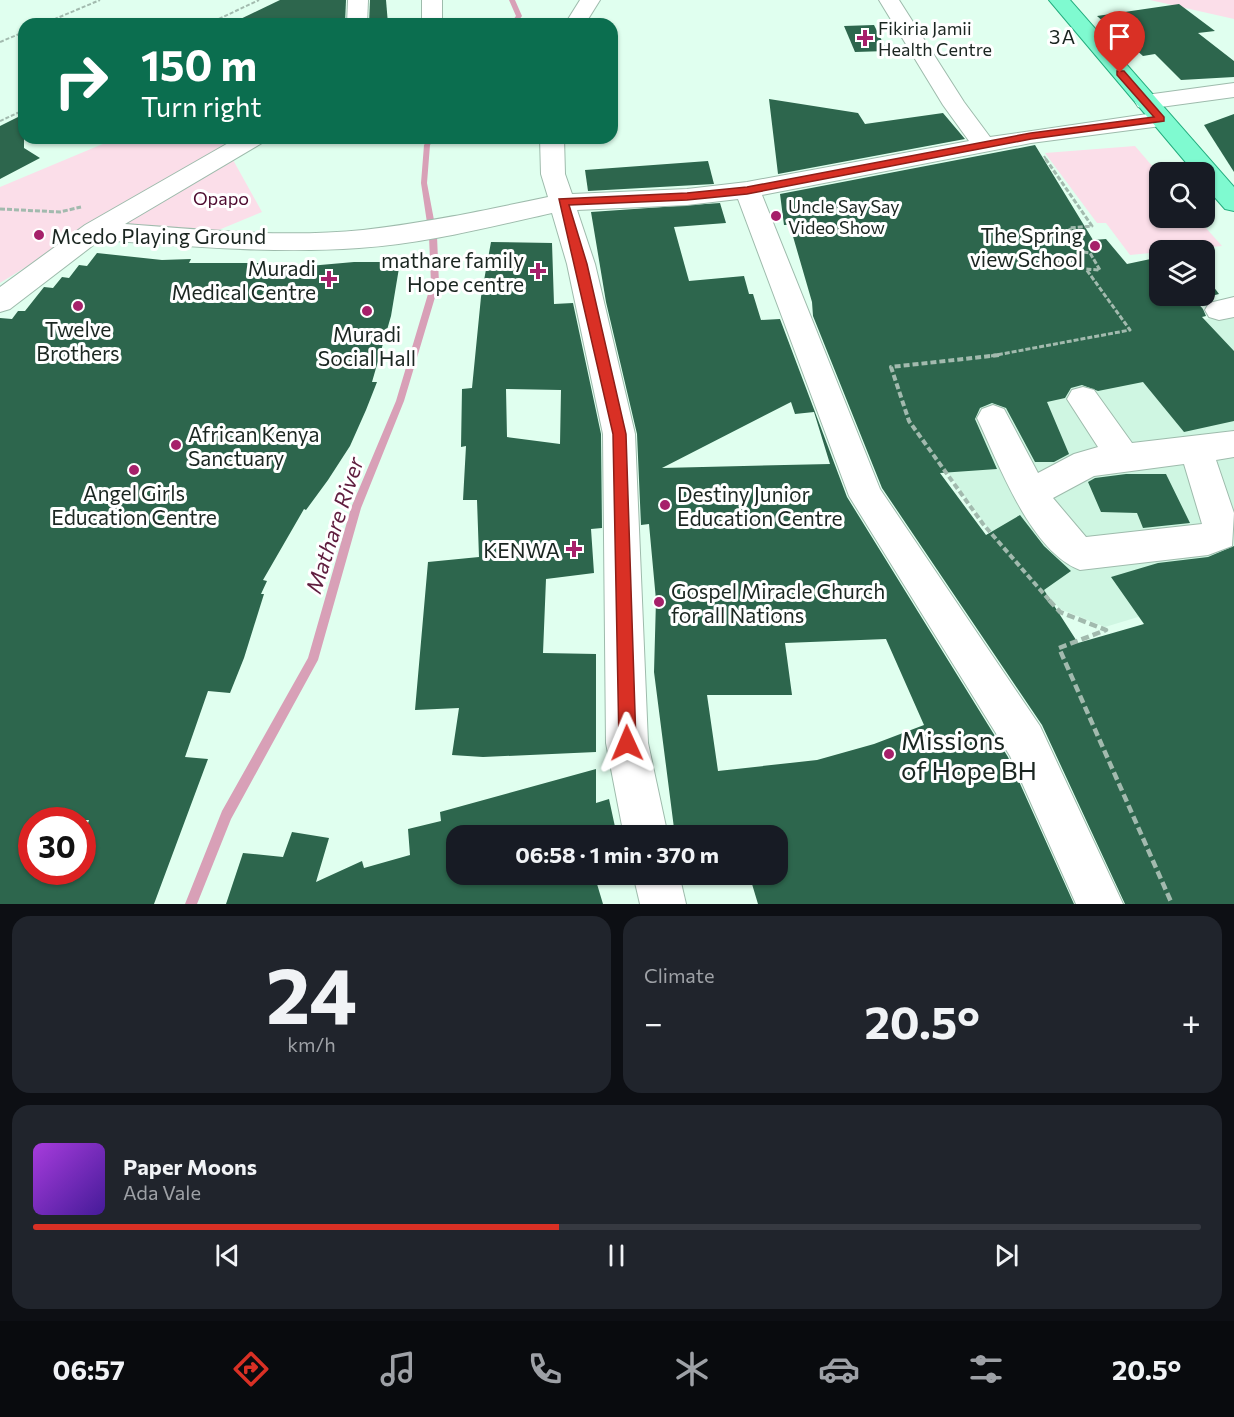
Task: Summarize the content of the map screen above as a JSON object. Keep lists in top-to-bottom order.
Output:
{
  "districts": ["3A"],
  "water": ["Mathare River"],
  "parks": ["Opapo"],
  "places": {
    "health": [
      "Fikiria Jamii Health Centre",
      "mathare family Hope centre",
      "Muradi Medical Centre",
      "KENWA"
    ],
    "other": [
      "Uncle Say Say Video Show",
      "Mcedo Playing Ground",
      "The Spring view School",
      "Twelve Brothers",
      "Muradi Social Hall",
      "African Kenya Sanctuary",
      "Angel Girls Education Centre",
      "Destiny Junior Education Centre",
      "Gospel Miracle Church for all Nations",
      "Missions of Hope BH"
    ]
  },
  "page": {
    "turn": ["150 m", "Turn right"],
    "limit": "30",
    "trip": "06:58 · 1 min · 370 m",
    "tile": [
      ["24", "km/h"],
      "Climate"
    ],
    "heat": ["−", "20.5°", "+"],
    "song": ["Paper Moons", "Ada Vale"],
    "tabs": ["06:57", "20.5°"]
  }
}
